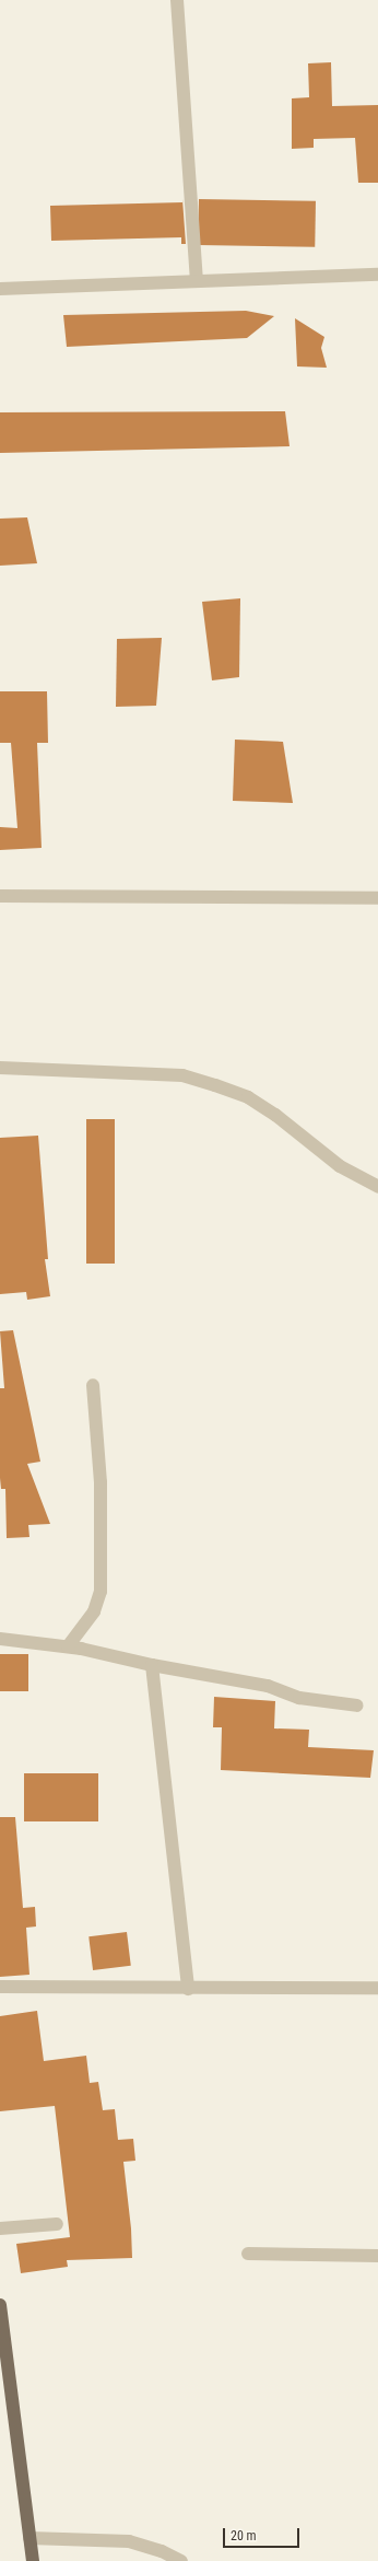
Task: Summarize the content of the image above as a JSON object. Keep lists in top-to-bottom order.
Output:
{
  "scale_bar": "20 m"
}
